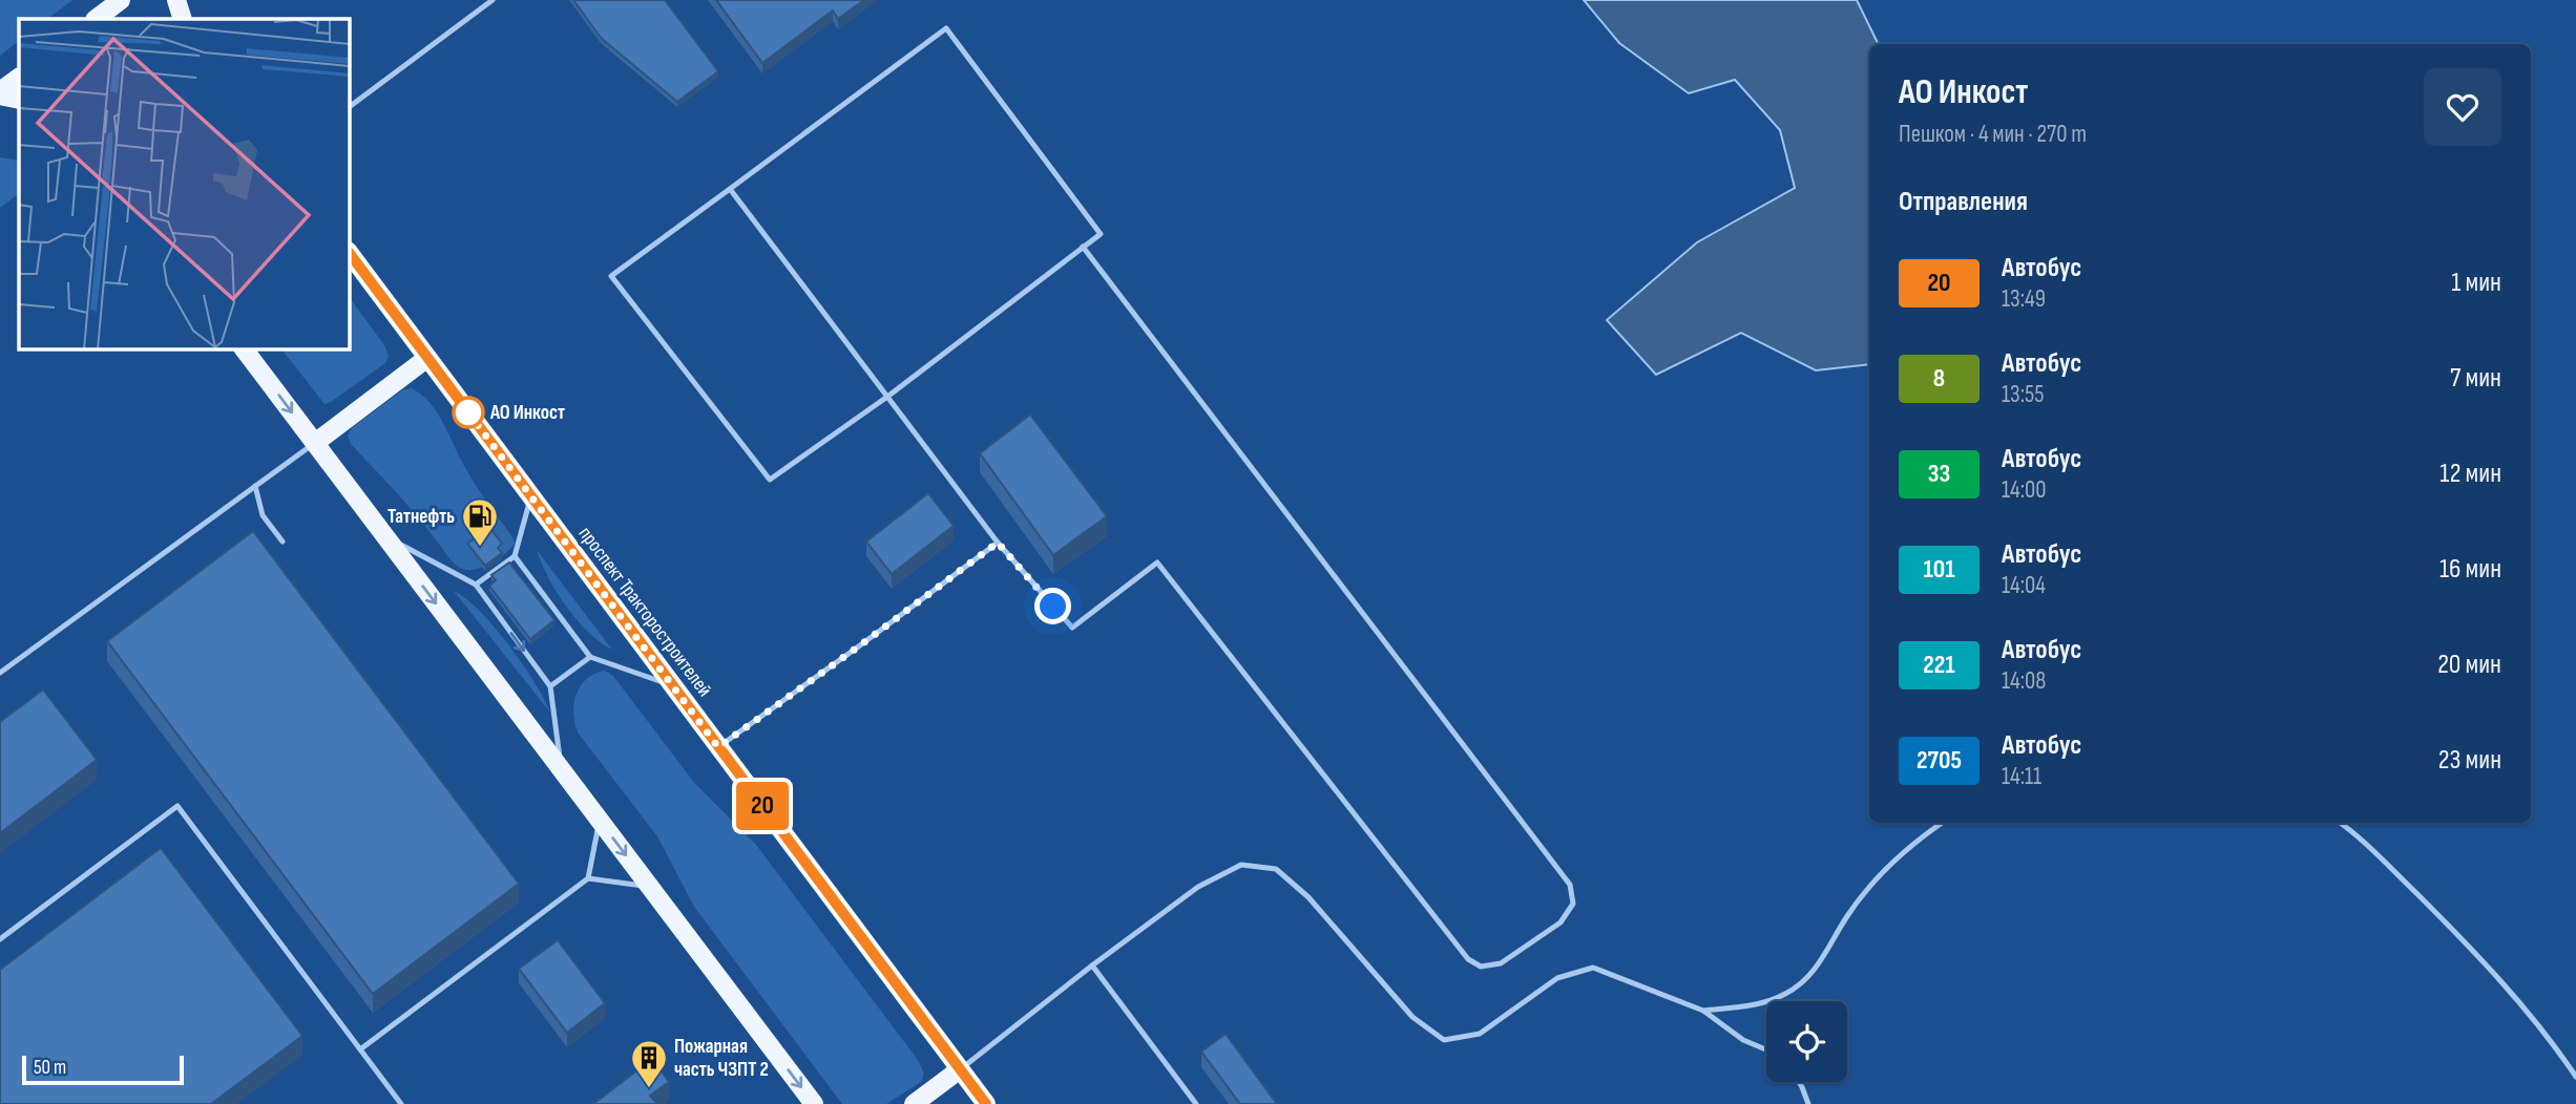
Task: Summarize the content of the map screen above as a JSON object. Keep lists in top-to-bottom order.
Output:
{
  "streets": {
    "main road": ["проспект Тракторостроителей"]
  },
  "places": {
    "other": ["АО Инкост"],
    "fuel station": ["Татнефть"],
    "building": ["Пожарная часть ЧЗПТ 2"]
  },
  "lines": ["bus line 20"],
  "scale_bar": "50 m",
  "page": {
    "on_map": "20",
    "heading": [
      ["АО Инкост", "Пешком · 4 мин · 270 m"],
      "Отправления"
    ],
    "list": [
      {
        "mark": "20",
        "name": "Автобус",
        "note": "13:49",
        "value": "1 мин"
      },
      {
        "mark": "8",
        "name": "Автобус",
        "note": "13:55",
        "value": "7 мин"
      },
      {
        "mark": "33",
        "name": "Автобус",
        "note": "14:00",
        "value": "12 мин"
      },
      {
        "mark": "101",
        "name": "Автобус",
        "note": "14:04",
        "value": "16 мин"
      },
      {
        "mark": "221",
        "name": "Автобус",
        "note": "14:08",
        "value": "20 мин"
      },
      {
        "mark": "2705",
        "name": "Автобус",
        "note": "14:11",
        "value": "23 мин"
      }
    ],
    "scale": "50 m"
  }
}
